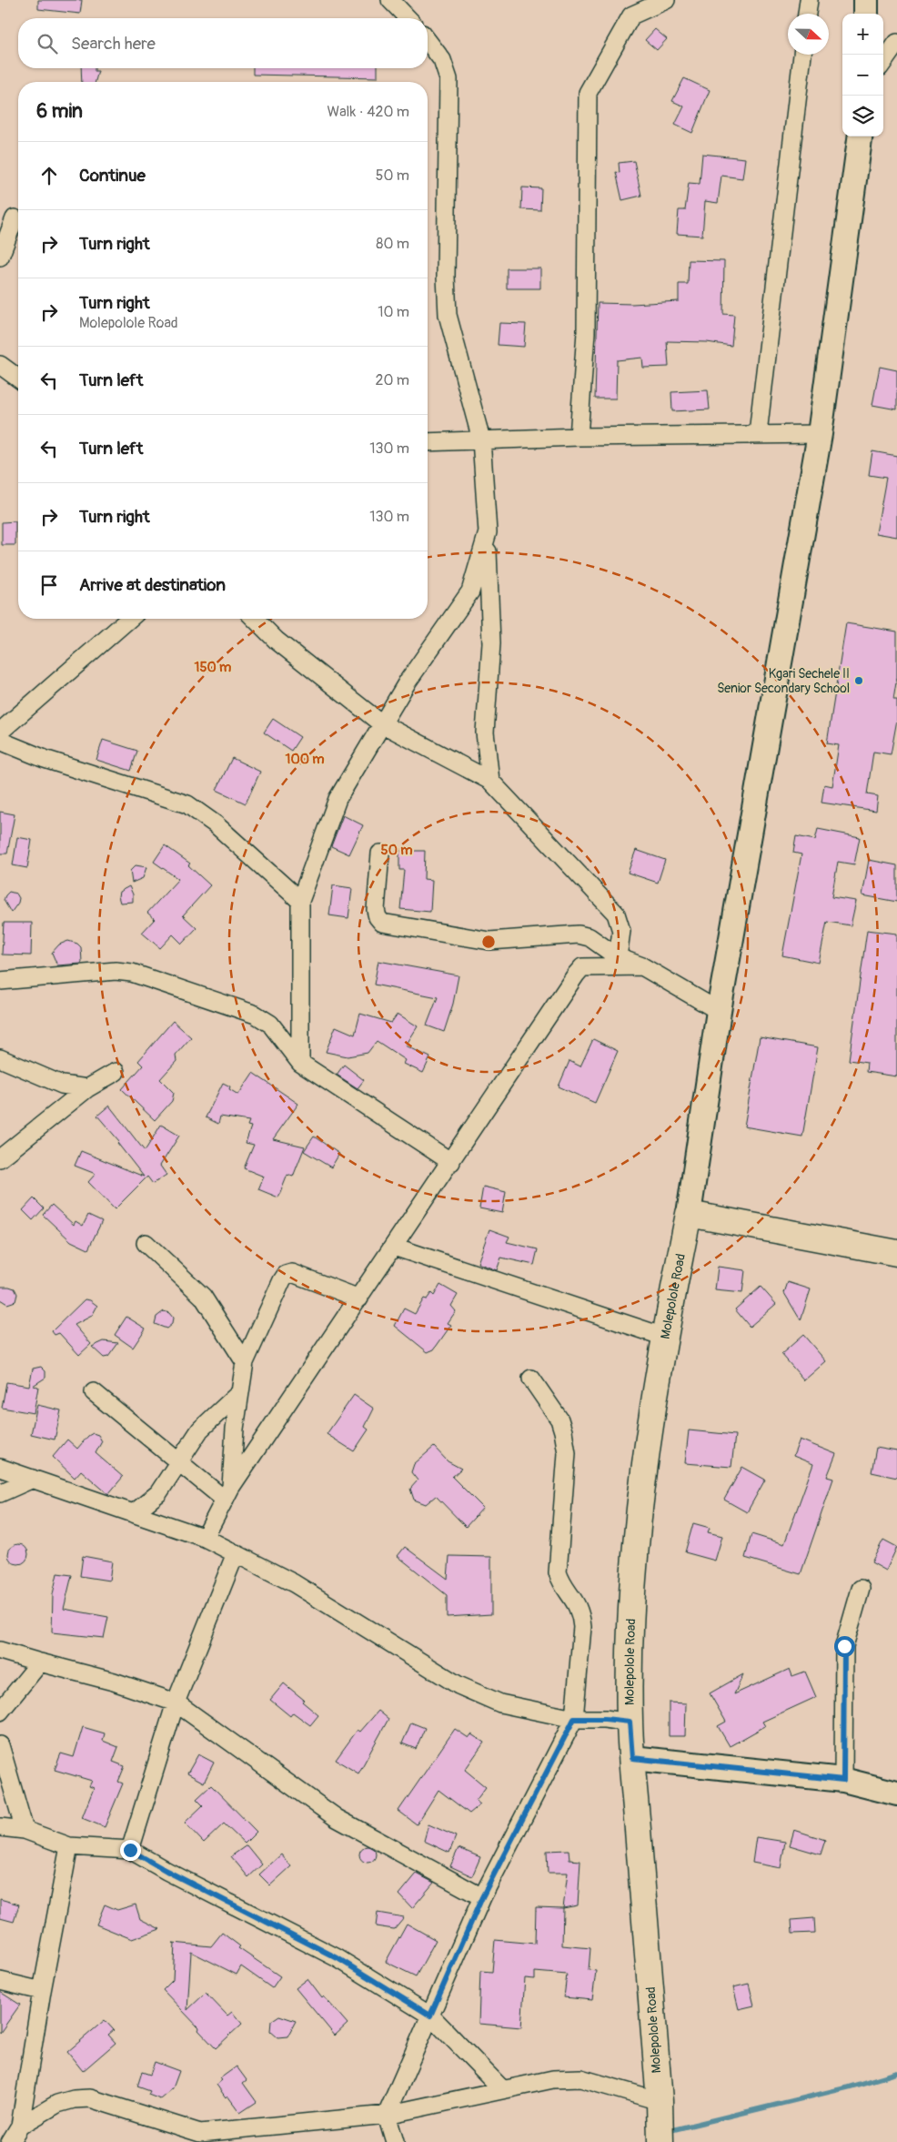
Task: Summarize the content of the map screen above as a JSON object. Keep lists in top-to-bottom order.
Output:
{
  "streets": {
    "main road": ["Molepolole Road"]
  },
  "places": ["Kgari Sechele II Senior Secondary School"],
  "north": "right",
  "page": {
    "map_buttons": ["+", "−"],
    "search": "Search here",
    "heading": ["6 min", "Walk · 420 m"],
    "list": [
      ["Continue", "50 m"],
      ["Turn right", "80 m"],
      ["Turn right", "Molepolole Road", "10 m"],
      ["Turn left", "20 m"],
      ["Turn left", "130 m"],
      ["Turn right", "130 m"],
      "Arrive at destination"
    ]
  },
  "rings": ["150 m", "100 m", "50 m"]
}
